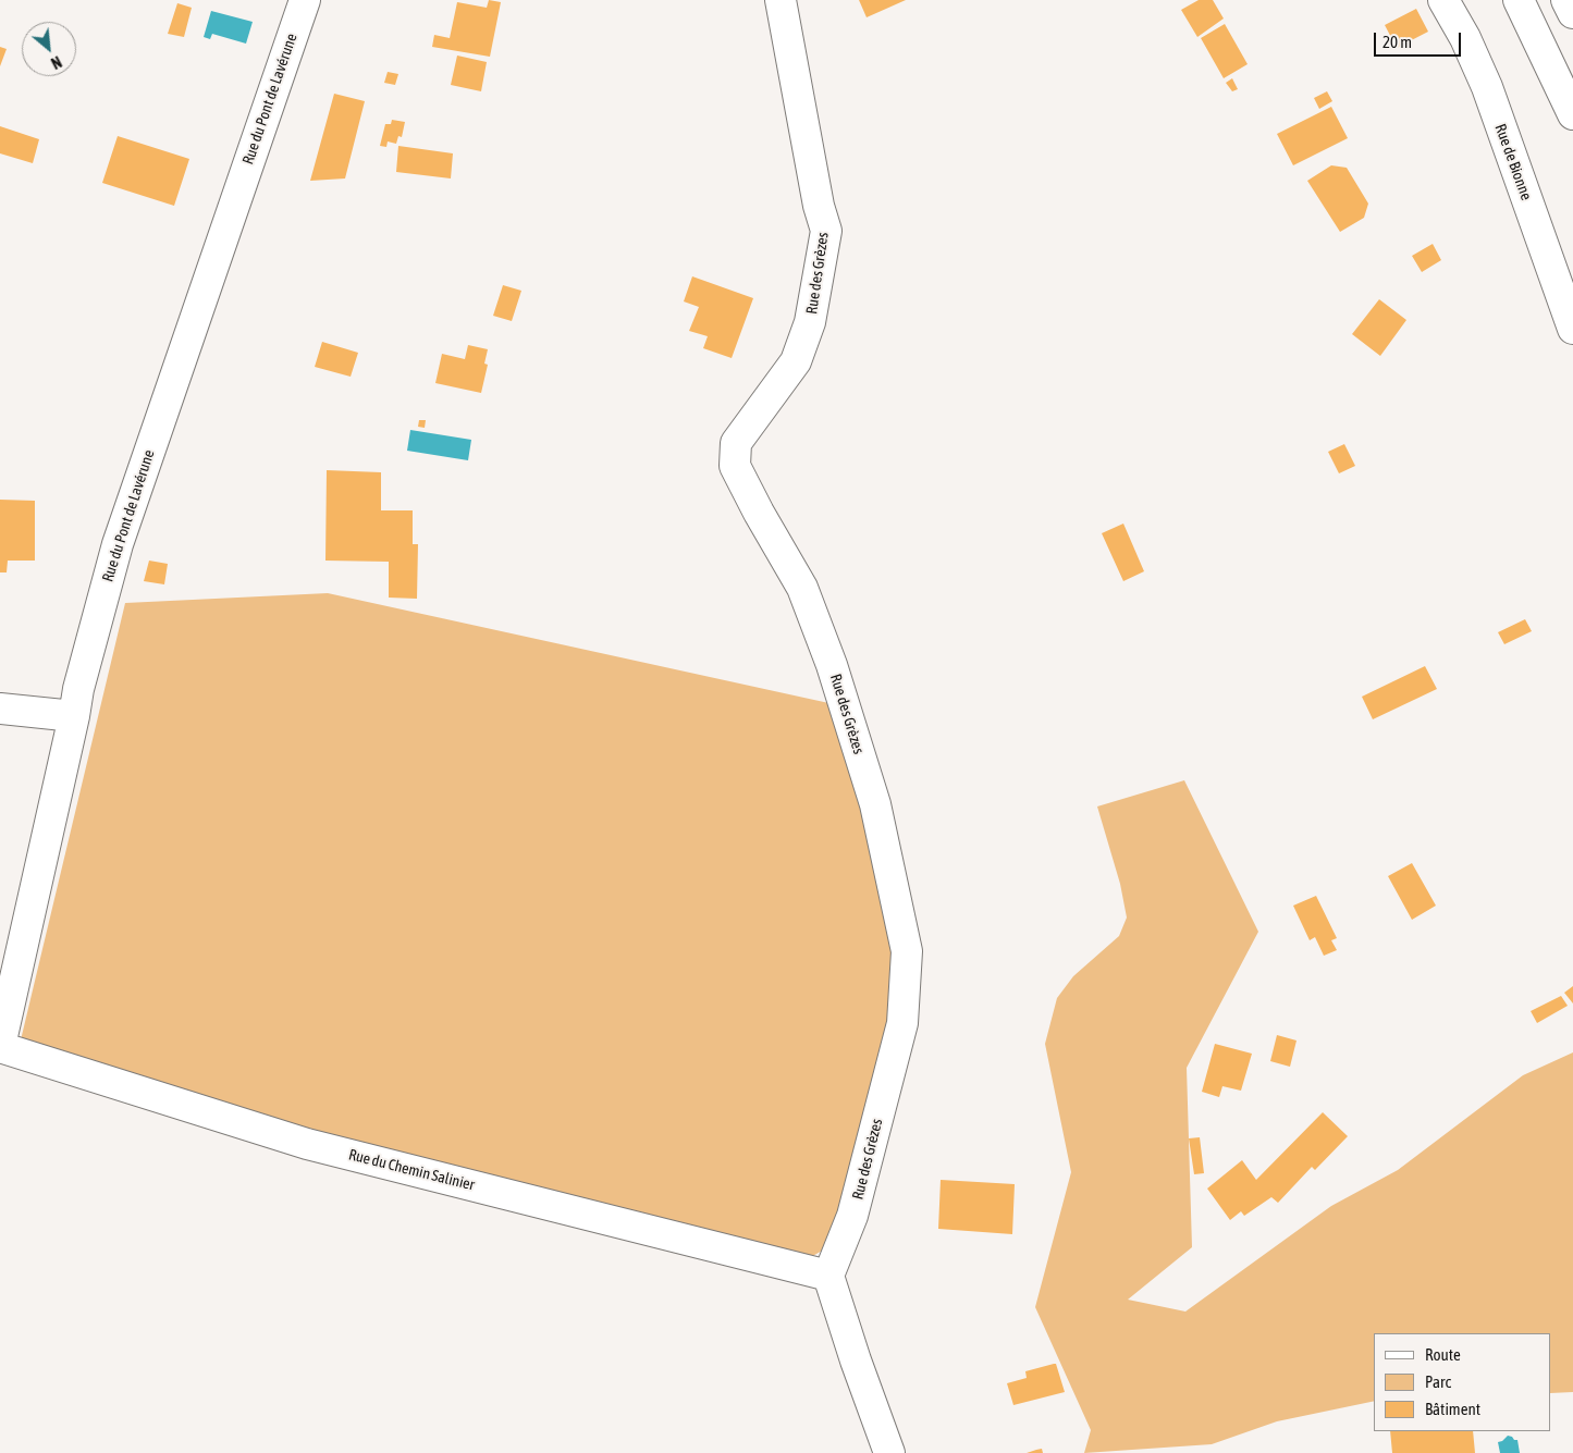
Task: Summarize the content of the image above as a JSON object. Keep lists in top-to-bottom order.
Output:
{
  "streets": {
    "street": [
      "Rue du Pont de Lavérune",
      "Rue de Bionne",
      "Rue des Grèzes",
      "Rue du Chemin Salinier"
    ]
  },
  "crossings": [
    ["Rue du Pont de Lavérune", "Rue du Chemin Salinier"],
    ["Rue des Grèzes", "Rue du Chemin Salinier"]
  ],
  "legend": ["Route", "Parc", "Bâtiment"],
  "scale_bar": "20 m",
  "north": "bottom right"
}
